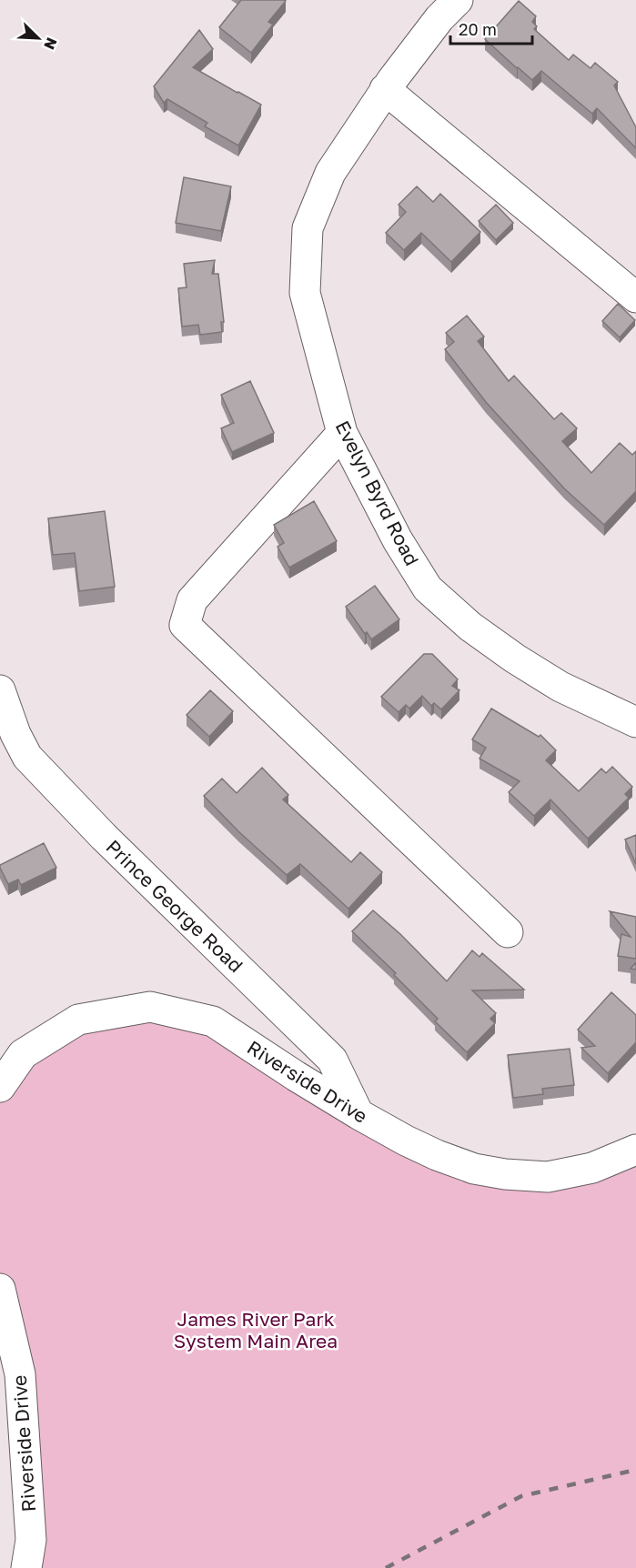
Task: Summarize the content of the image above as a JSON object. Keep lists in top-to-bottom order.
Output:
{
  "streets": {
    "street": ["Evelyn Byrd Road", "Prince George Road", "Riverside Drive"]
  },
  "crossings": [
    ["Prince George Road", "Riverside Drive"]
  ],
  "parks": ["James River Park System Main Area"],
  "scale_bar": "20 m",
  "north": "bottom right"
}
